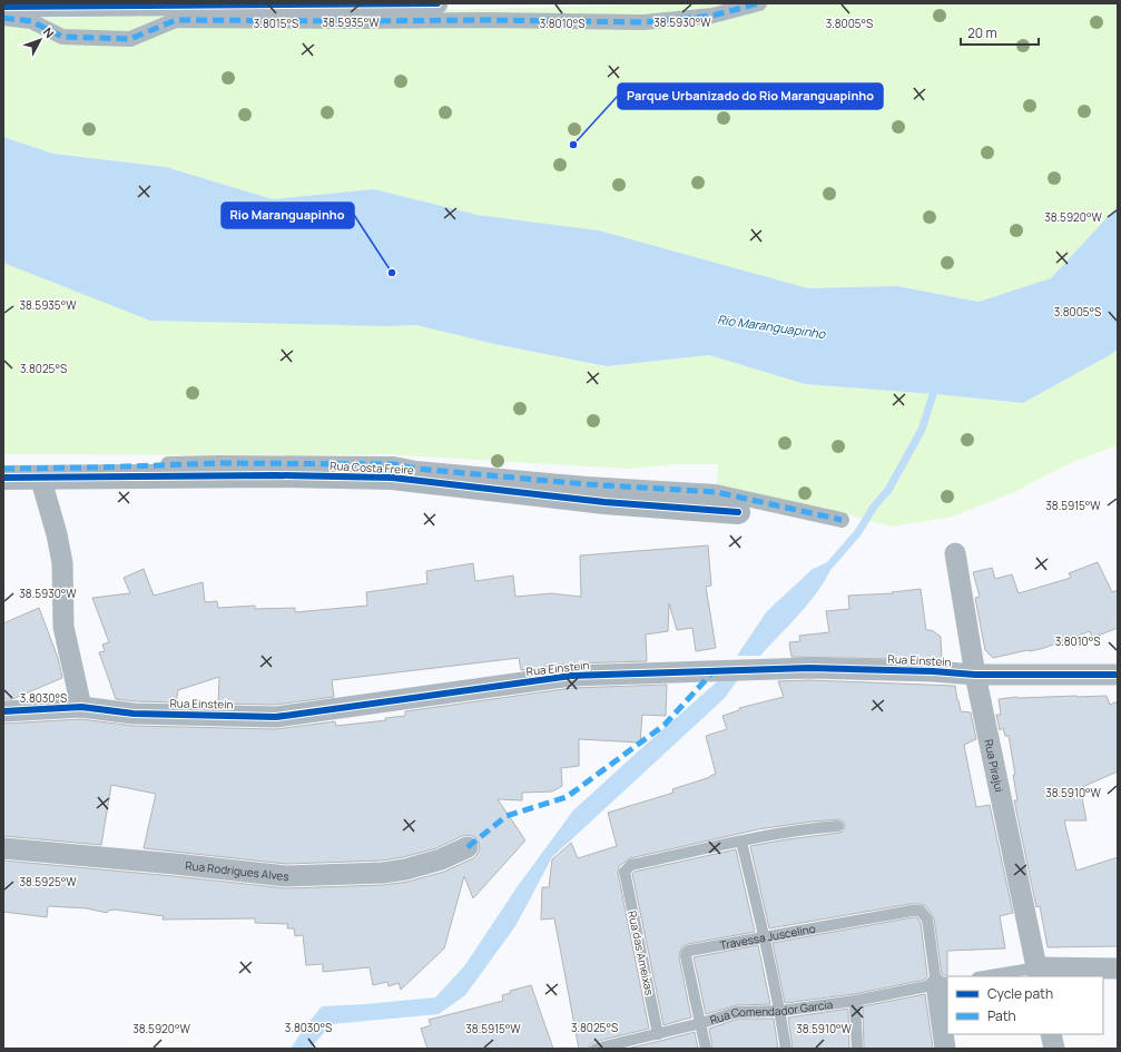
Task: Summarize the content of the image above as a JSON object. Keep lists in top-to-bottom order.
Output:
{
  "streets": {
    "main road": ["Rua Costa Freire"],
    "street": ["Rua Einstein", "Rua Pirajui", "Rua Rodrigues Alves"],
    "lane": ["Travessa Juscelino", "Rua das Ameixas", "Rua Comendador Garcia"]
  },
  "crossings": [
    ["Rua Einstein", "Rua Pirajui"],
    ["Travessa Juscelino", "Rua Comendador Garcia"],
    ["Rua das Ameixas", "Rua Comendador Garcia"]
  ],
  "water": ["Rio Maranguapinho"],
  "places": ["Parque Urbanizado do Rio Maranguapinho", "Rio Maranguapinho"],
  "legend": ["Cycle path", "Path"],
  "scale_bar": "20 m",
  "north": "top right",
  "coordinates": [
    "38.5935°W",
    "38.5930°W",
    "3.8010°S",
    "3.8005°S",
    "3.8015°S",
    "38.5920°W",
    "3.8025°S",
    "38.5915°W",
    "3.8030°S",
    "38.5910°W",
    "38.5925°W"
  ]
}
